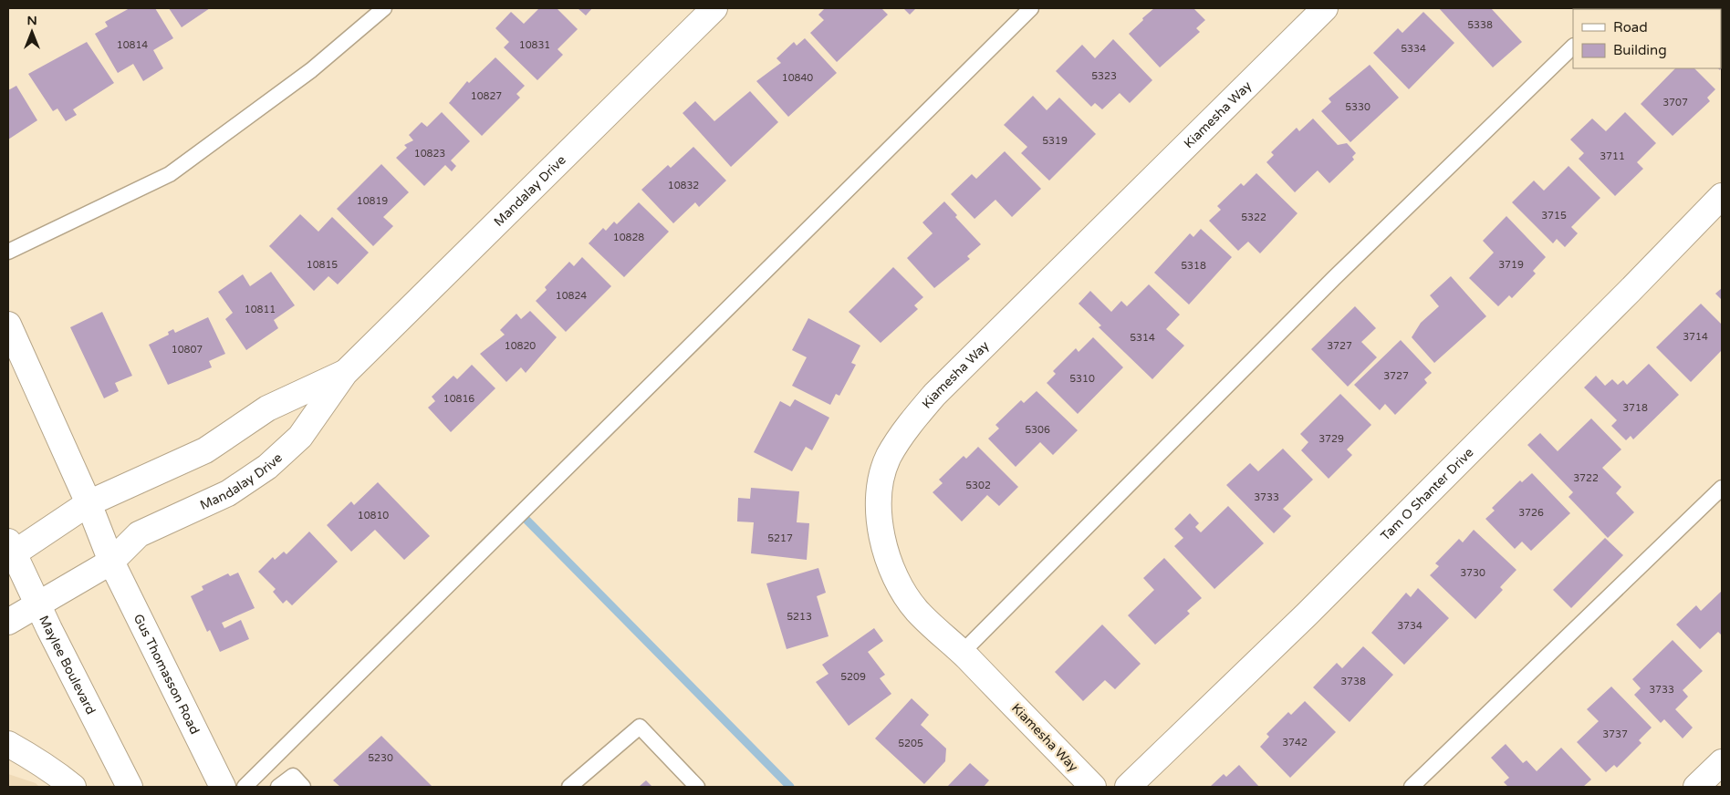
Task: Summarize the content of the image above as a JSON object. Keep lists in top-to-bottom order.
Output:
{
  "streets": {
    "street": [
      "Kiamesha Way",
      "Mandalay Drive",
      "Tam O Shanter Drive",
      "Maylee Boulevard",
      "Gus Thomasson Road"
    ]
  },
  "crossings": [
    ["Mandalay Drive", "Gus Thomasson Road"]
  ],
  "house_numbers": [
    "5338",
    "10814",
    "10831",
    "5334",
    "5323",
    "10840",
    "10827",
    "3707",
    "5330",
    "5319",
    "10823",
    "3711",
    "10832",
    "10819",
    "3715",
    "5322",
    "10828",
    "10815",
    "3719",
    "5318",
    "10824",
    "10811",
    "3714",
    "5314",
    "10820",
    "3727",
    "10807",
    "3727",
    "5310",
    "10816",
    "3718",
    "5306",
    "3729",
    "3722",
    "5302",
    "3733",
    "3726",
    "10810",
    "5217",
    "3730",
    "5213",
    "3734",
    "5209",
    "3738",
    "3733",
    "3737",
    "3742",
    "5205",
    "5230"
  ],
  "legend": ["Road", "Building"],
  "north": "top"
}
